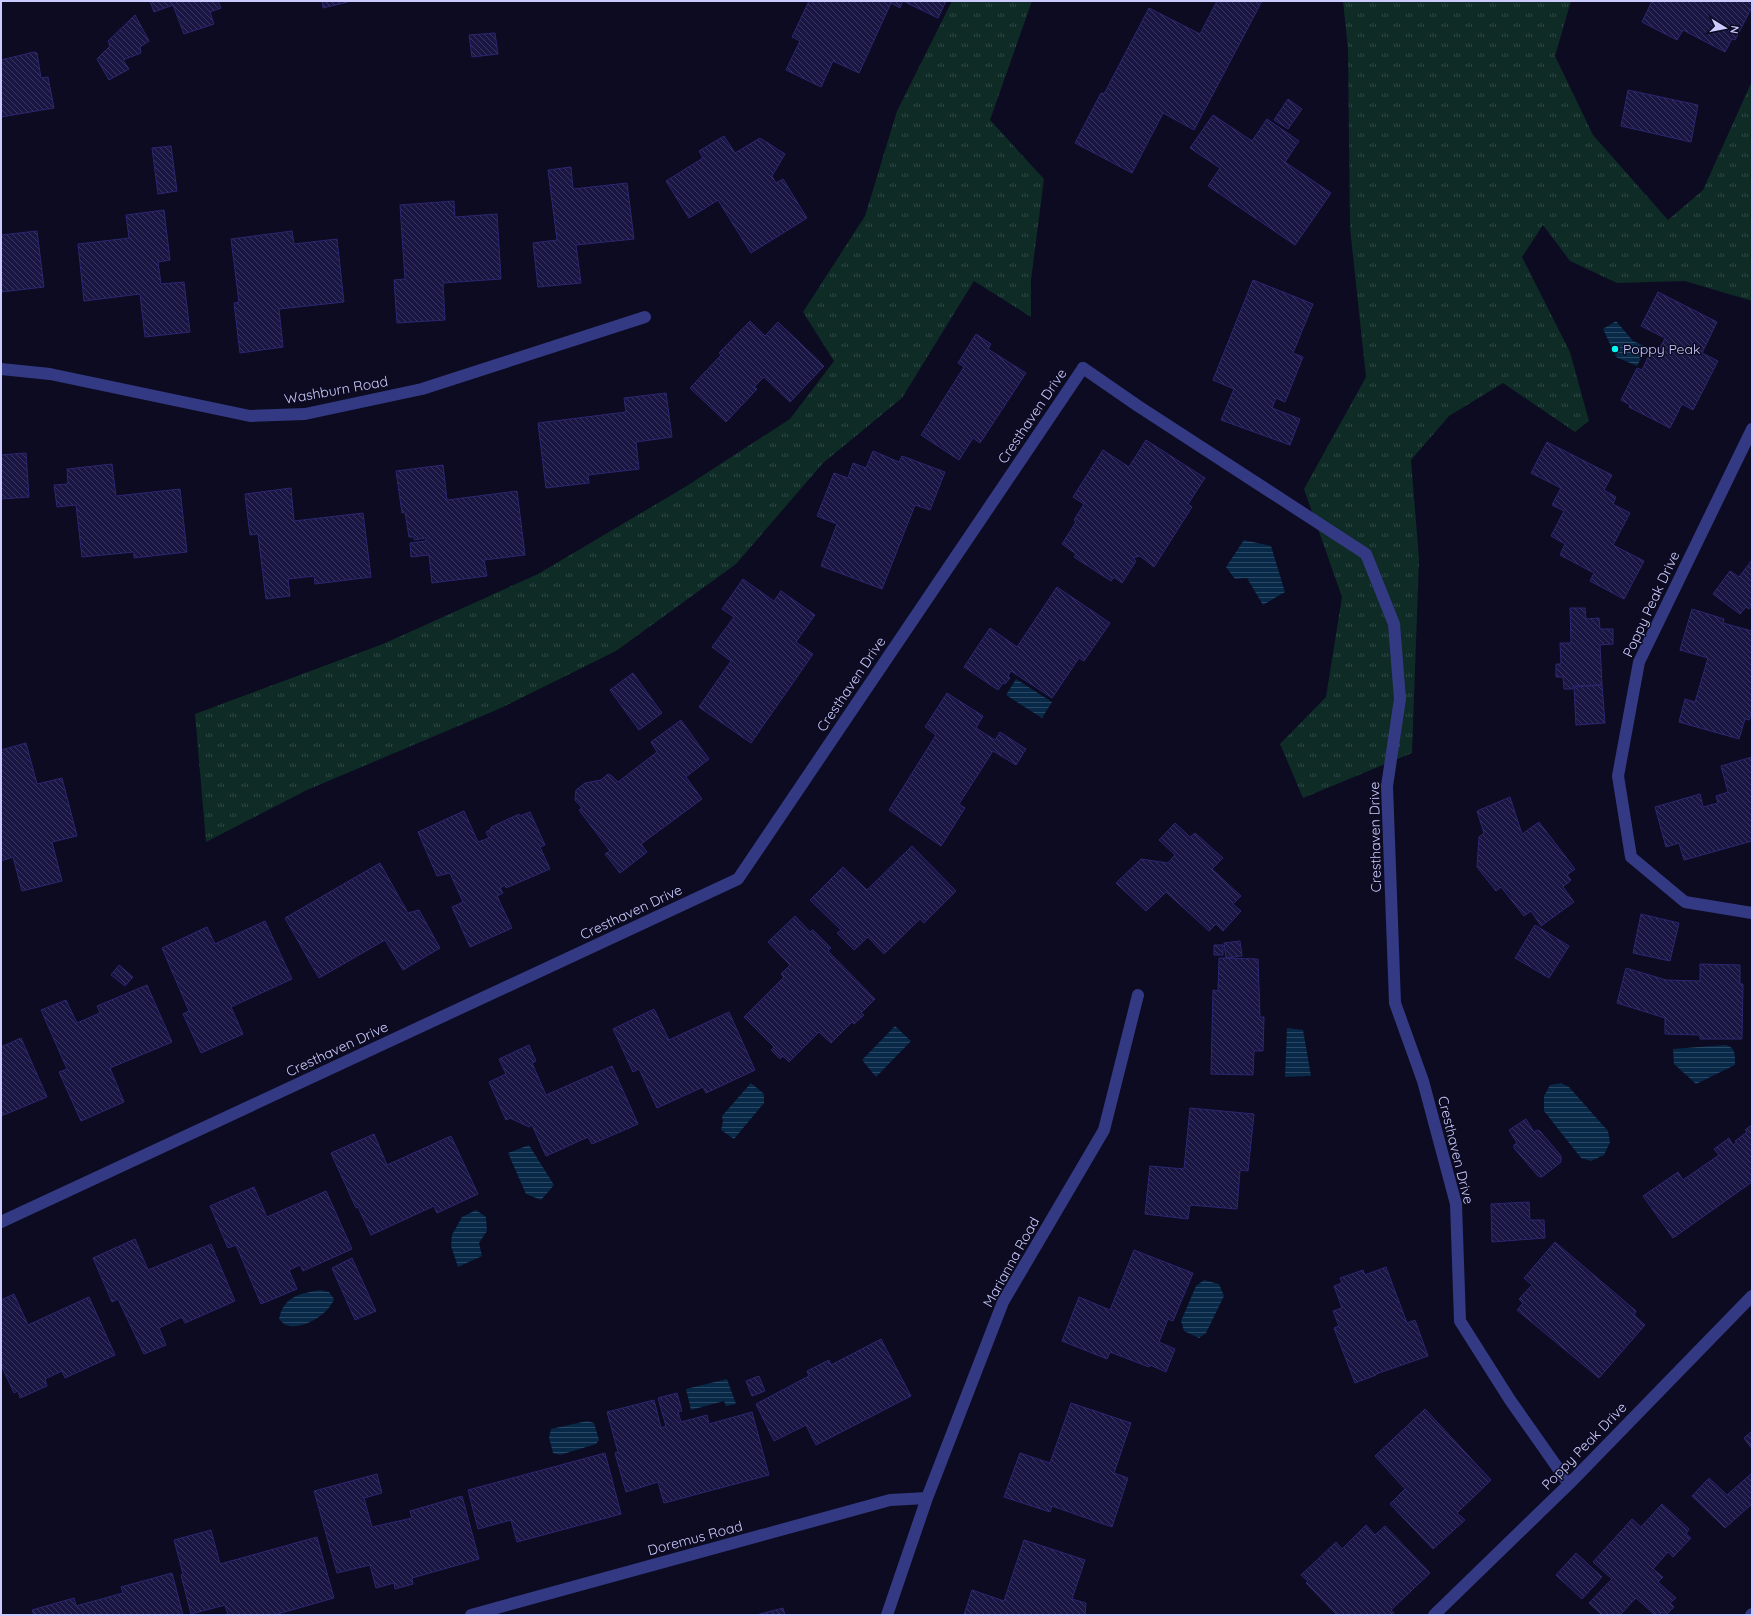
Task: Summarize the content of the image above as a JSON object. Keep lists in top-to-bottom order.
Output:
{
  "streets": {
    "street": [
      "Washburn Road",
      "Cresthaven Drive",
      "Poppy Peak Drive",
      "Marianna Road",
      "Doremus Road"
    ]
  },
  "crossings": [
    ["Cresthaven Drive", "Poppy Peak Drive"],
    ["Marianna Road", "Doremus Road"]
  ],
  "places": ["Poppy Peak"],
  "north": "right"
}
